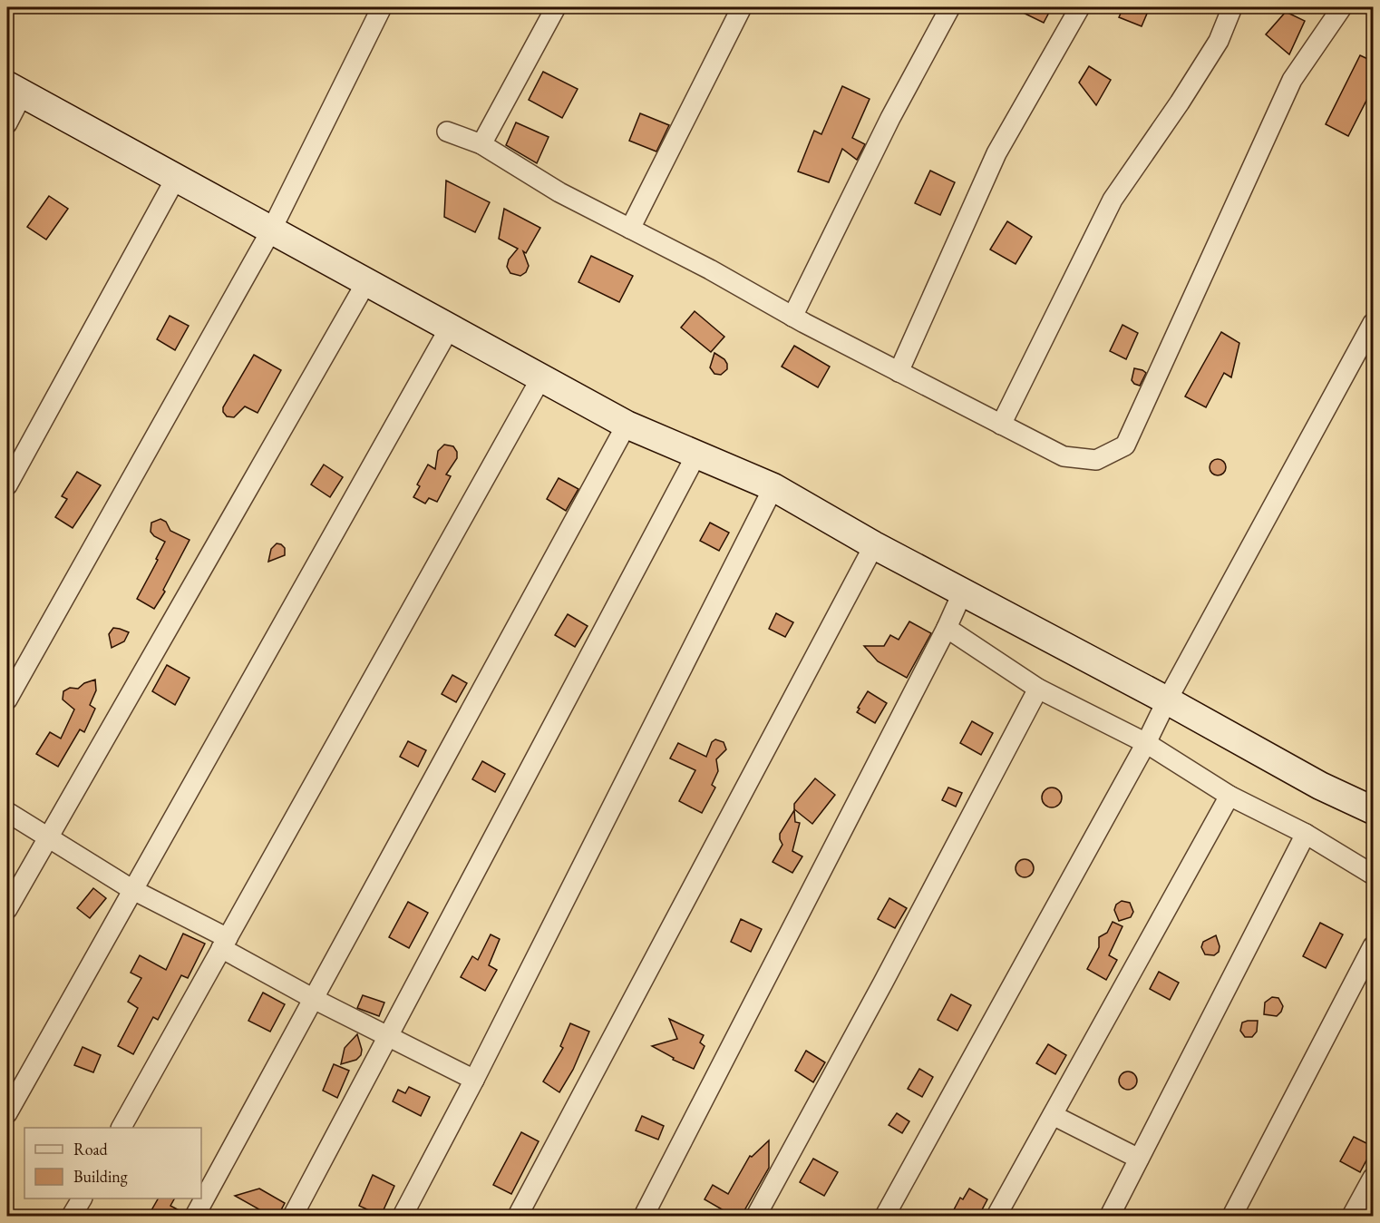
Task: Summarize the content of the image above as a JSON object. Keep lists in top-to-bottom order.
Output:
{
  "legend": ["Road", "Building"]
}
